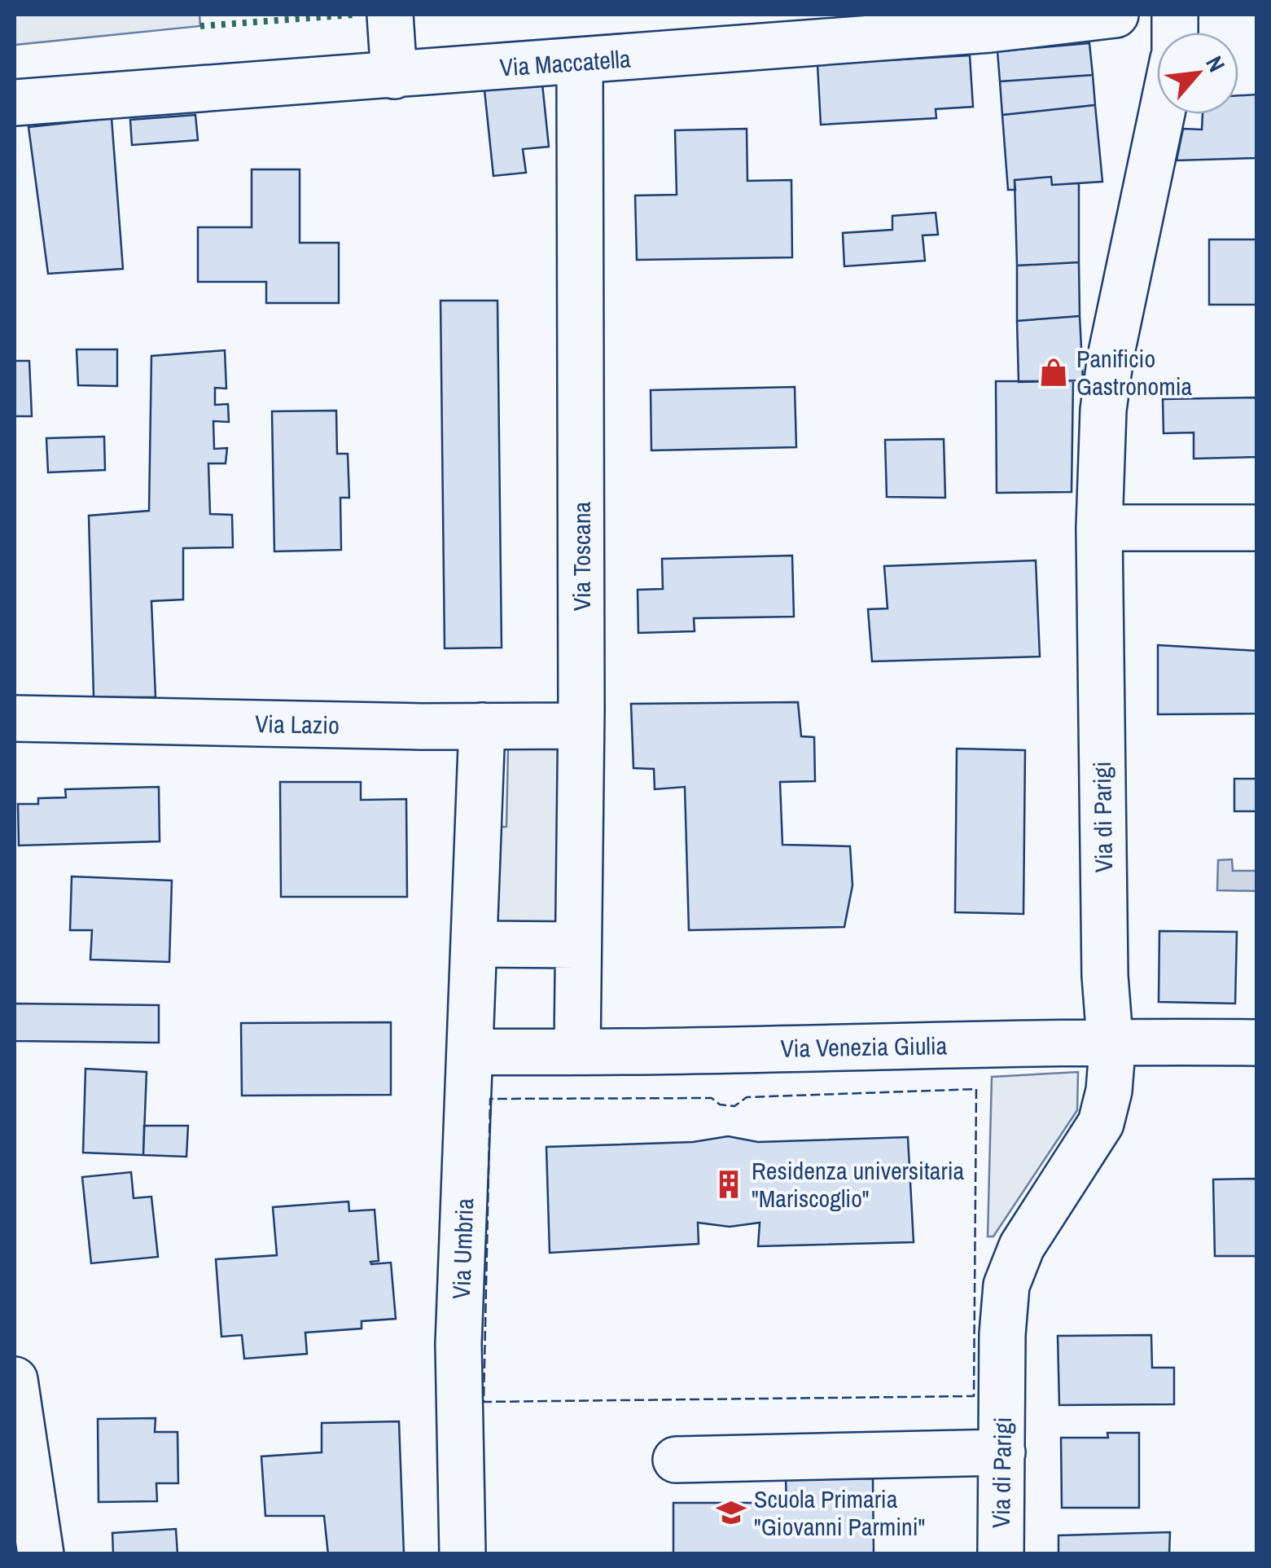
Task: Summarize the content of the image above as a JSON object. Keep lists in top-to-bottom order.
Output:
{
  "streets": {
    "street": [
      "Via Maccatella",
      "Via Toscana",
      "Via Lazio",
      "Via di Parigi",
      "Via Venezia Giulia",
      "Via Umbria"
    ]
  },
  "crossings": [
    ["Via Maccatella", "Via Toscana"],
    ["Via Toscana", "Via Lazio"],
    ["Via Toscana", "Via Venezia Giulia"],
    ["Via Lazio", "Via Umbria"],
    ["Via di Parigi", "Via Venezia Giulia"],
    ["Via Venezia Giulia", "Via Umbria"]
  ],
  "places": {
    "shop": ["Panificio Gastronomia"],
    "building": ["Residenza universitaria \"Mariscoglio\""],
    "school or university": ["Scuola Primaria \"Giovanni Parmini\""]
  },
  "north": "top right"
}
